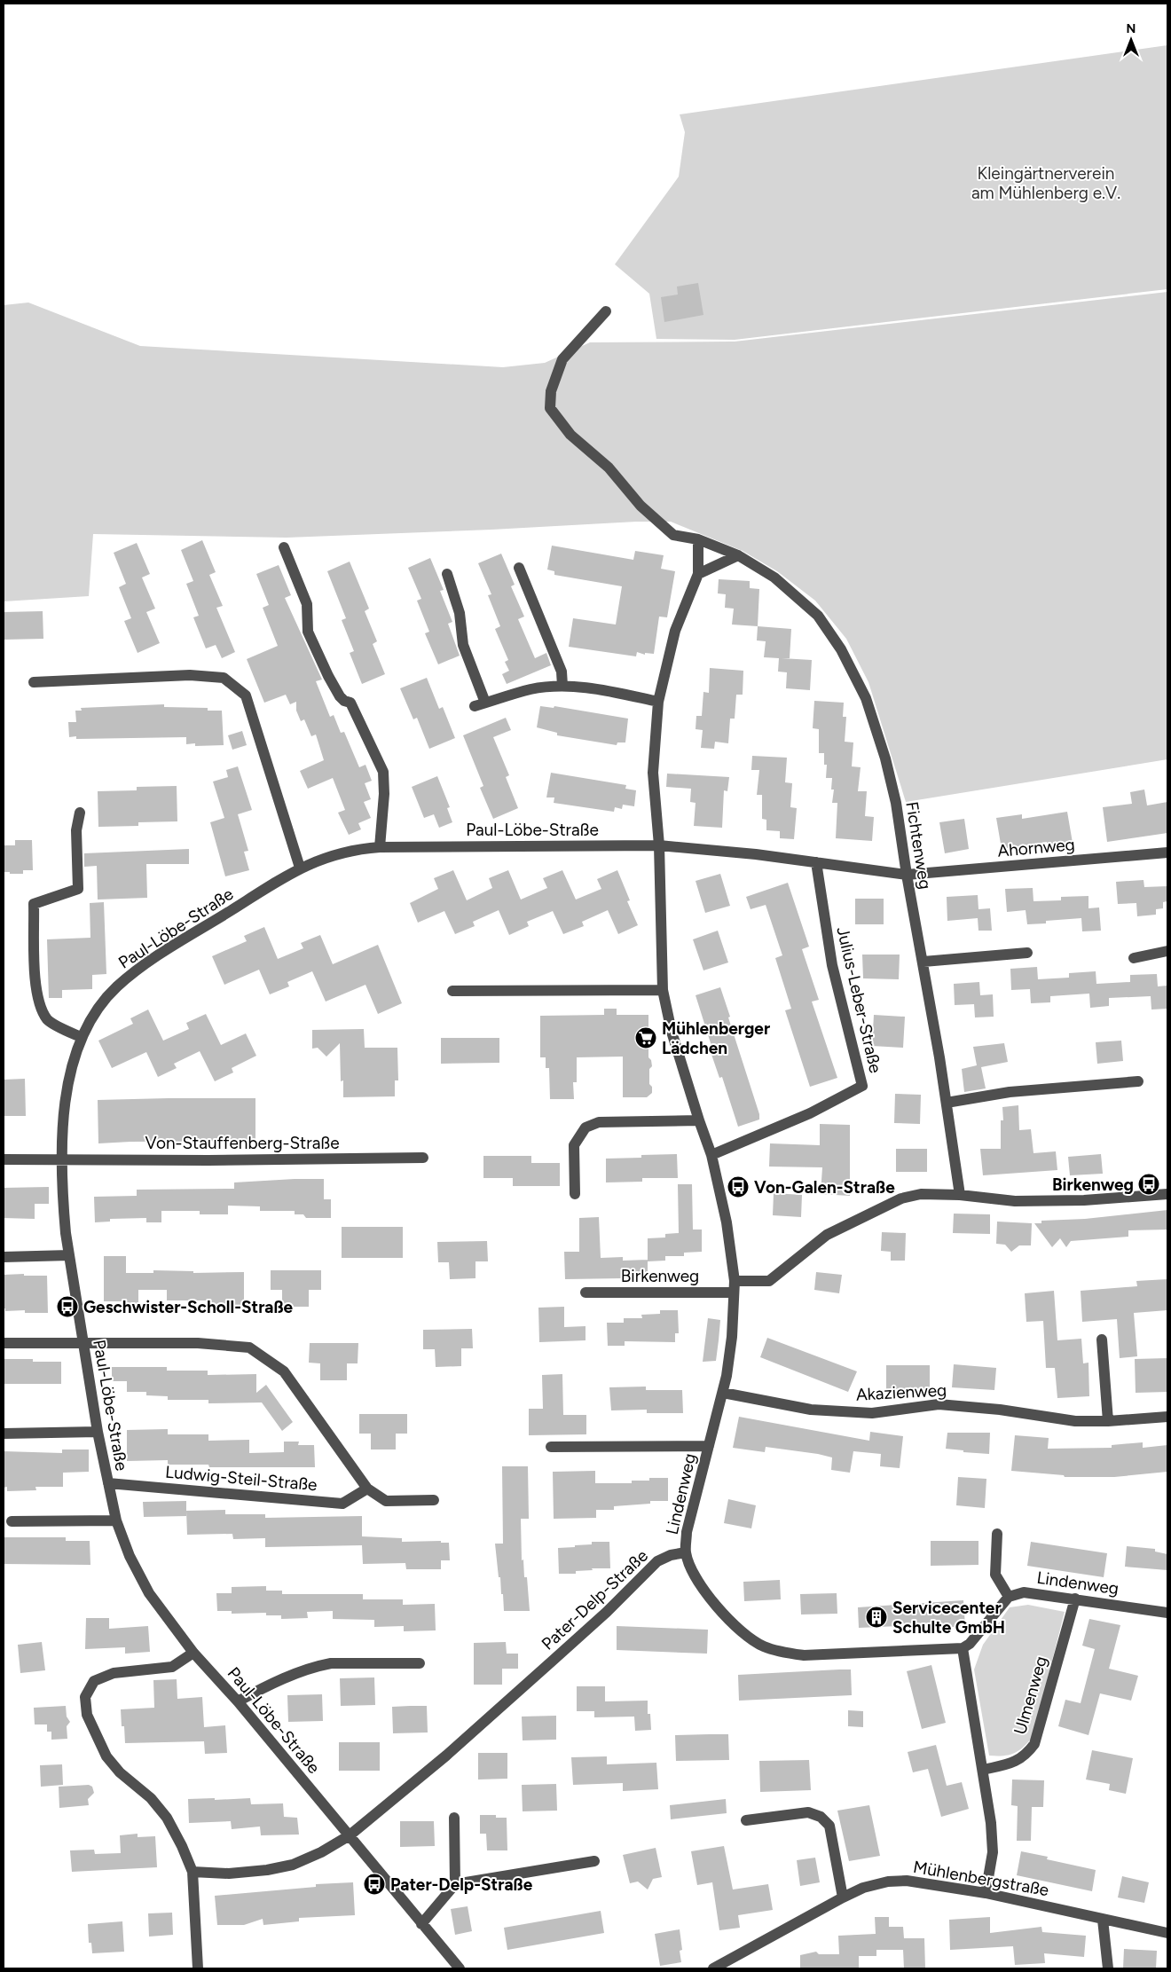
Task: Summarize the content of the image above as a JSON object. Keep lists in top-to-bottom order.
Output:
{
  "streets": {
    "street": [
      "Paul-Löbe-Straße",
      "Fichtenweg",
      "Ahornweg",
      "Julius-Leber-Straße",
      "Von-Stauffenberg-Straße",
      "Birkenweg",
      "Akazienweg",
      "Ludwig-Steil-Straße",
      "Lindenweg",
      "Pater-Delp-Straße",
      "Ulmenweg",
      "Mühlenbergstraße"
    ]
  },
  "crossings": [
    ["Paul-Löbe-Straße", "Fichtenweg"],
    ["Paul-Löbe-Straße", "Ahornweg"],
    ["Paul-Löbe-Straße", "Julius-Leber-Straße"],
    ["Paul-Löbe-Straße", "Von-Stauffenberg-Straße"],
    ["Paul-Löbe-Straße", "Ludwig-Steil-Straße"],
    ["Paul-Löbe-Straße", "Pater-Delp-Straße"],
    ["Fichtenweg", "Ahornweg"],
    ["Akazienweg", "Lindenweg"],
    ["Lindenweg", "Pater-Delp-Straße"],
    ["Lindenweg", "Ulmenweg"]
  ],
  "parks": ["Kleingärtnerverein am Mühlenberg e.V."],
  "places": {
    "supermarket": ["Mühlenberger Lädchen"],
    "bus stop": [
      "Birkenweg",
      "Von-Galen-Straße",
      "Geschwister-Scholl-Straße",
      "Pater-Delp-Straße"
    ],
    "building": ["Servicecenter Schulte GmbH"]
  },
  "north": "top"
}
